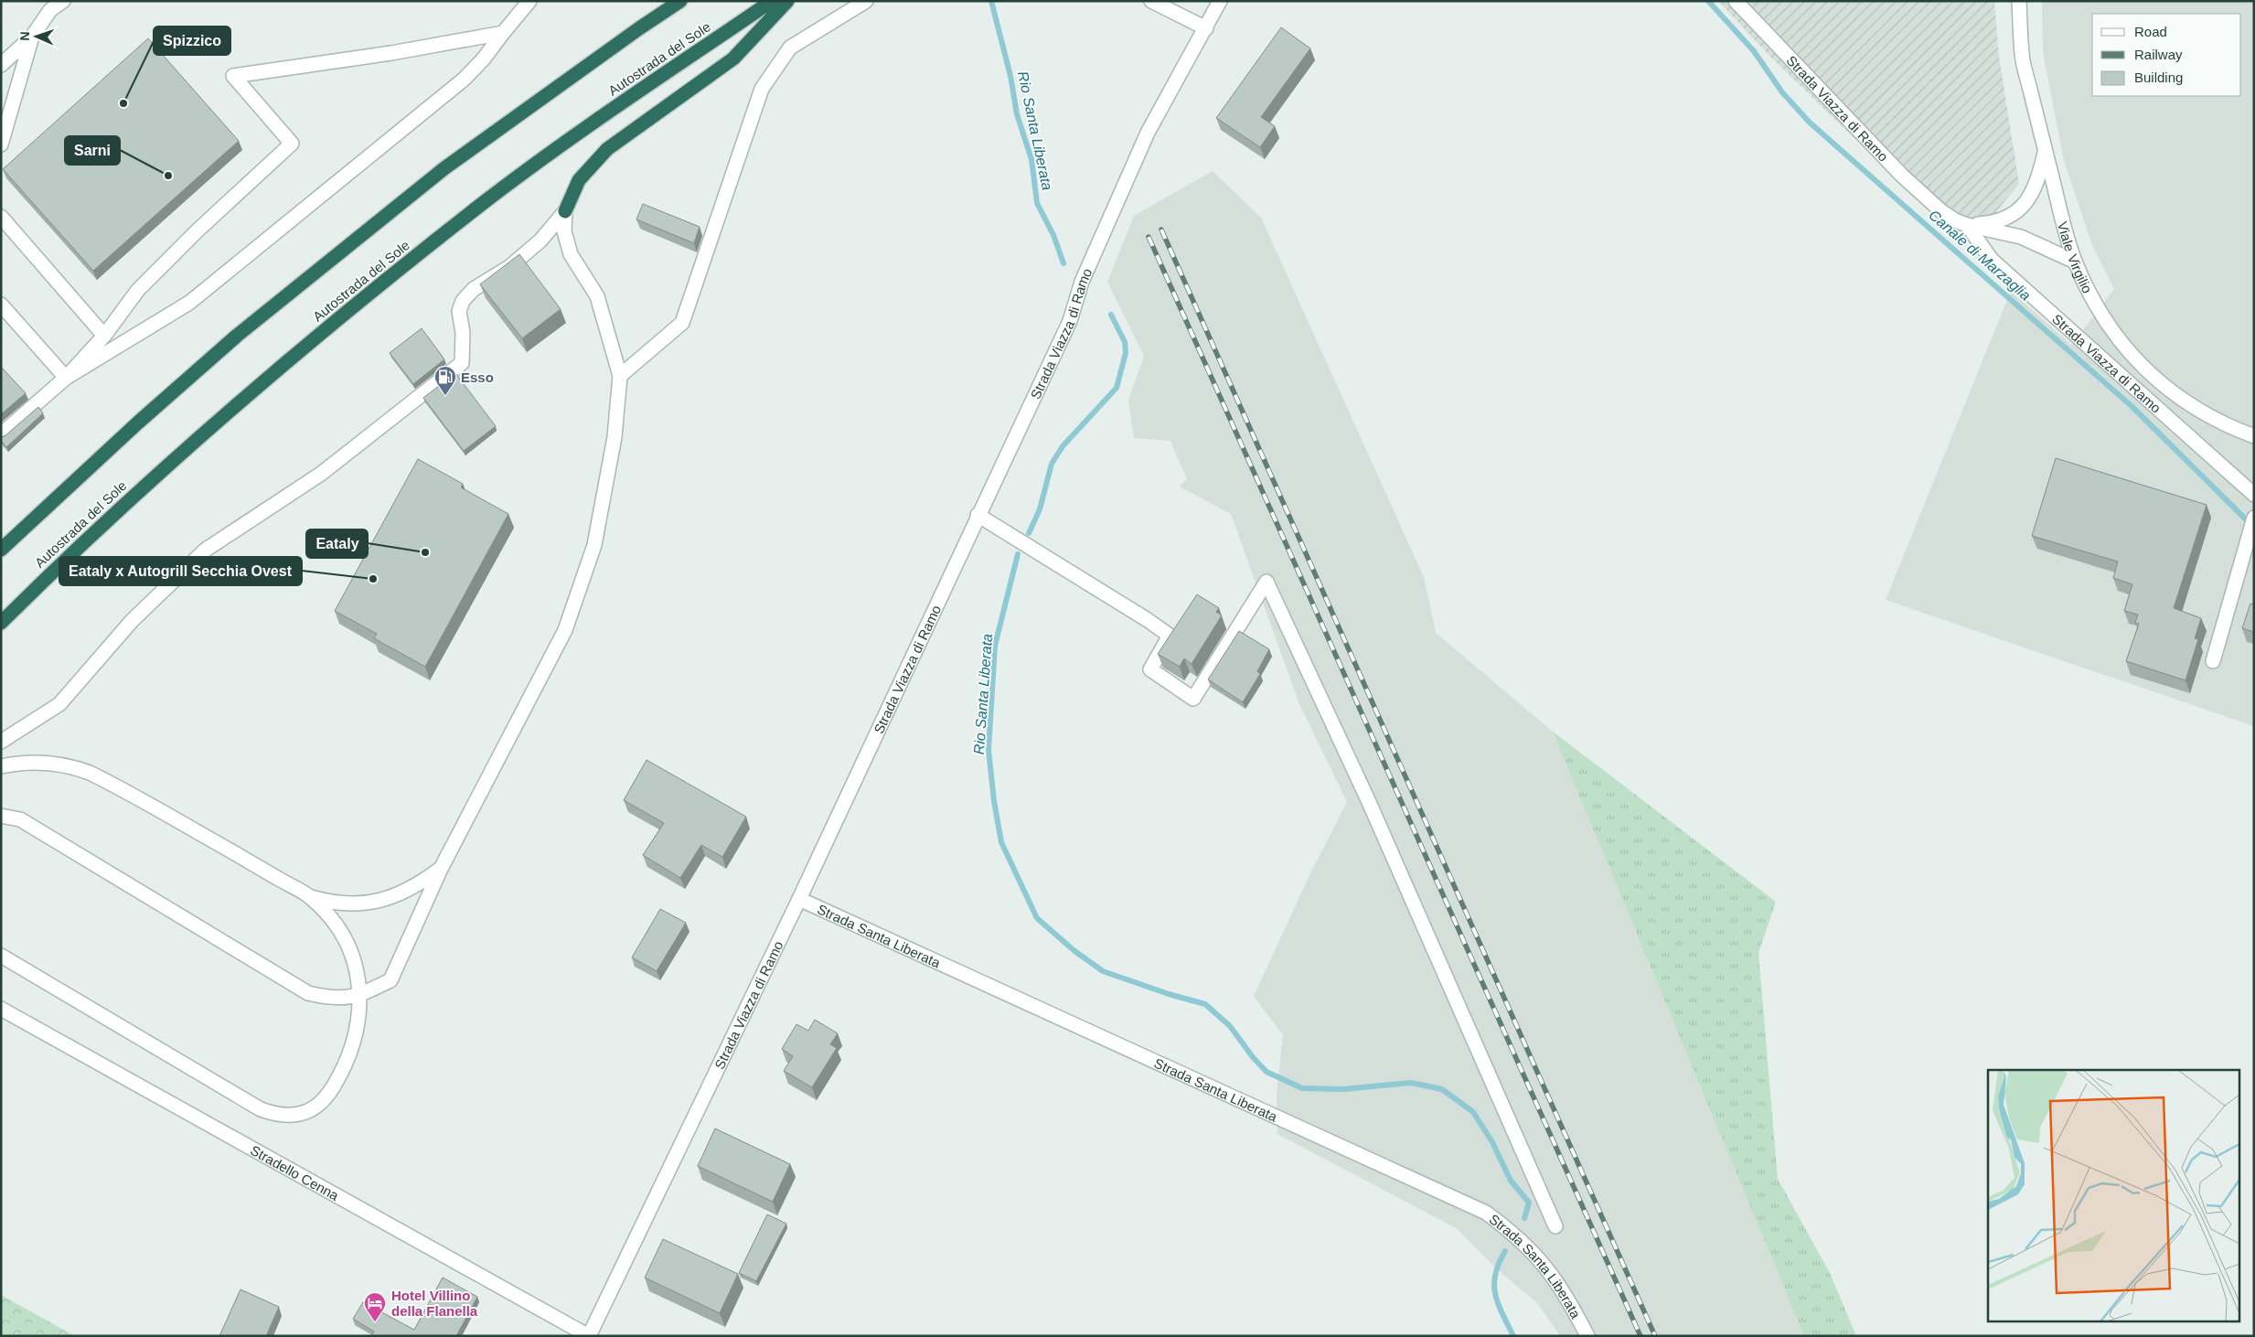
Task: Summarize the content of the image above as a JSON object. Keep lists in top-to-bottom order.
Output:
{
  "streets": {
    "highway": ["Autostrada del Sole"],
    "street": [
      "Strada Viazza di Ramo",
      "Viale Virgilio",
      "Strada Santa Liberata",
      "Stradello Cenna"
    ]
  },
  "crossings": [
    ["Strada Viazza di Ramo", "Viale Virgilio"],
    ["Strada Viazza di Ramo", "Strada Santa Liberata"],
    ["Strada Viazza di Ramo", "Stradello Cenna"]
  ],
  "water": ["Rio Santa Liberata", "Canale di Marzaglia"],
  "places": {
    "other": [
      "Spizzico",
      "Sarni",
      "Eataly",
      "Eataly x Autogrill Secchia Ovest"
    ],
    "fuel station": ["Esso"],
    "hotel": ["Hotel Villino della Flanella"]
  },
  "legend": ["Road", "Railway", "Building"],
  "north": "left"
}
